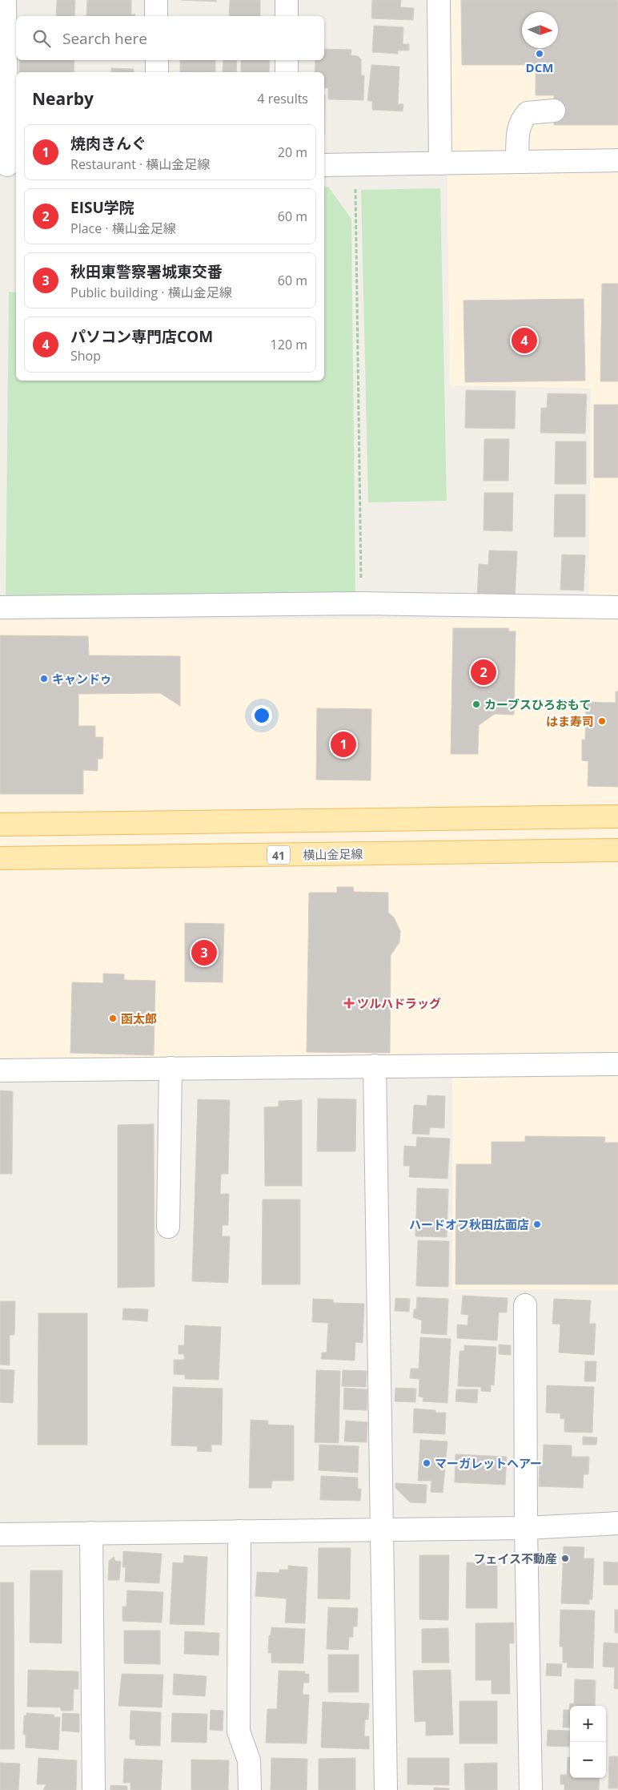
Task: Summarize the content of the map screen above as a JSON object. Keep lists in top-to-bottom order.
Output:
{
  "streets": {
    "main road": ["横山金足線", "41"]
  },
  "places": {
    "other": [
      "DCM",
      "キャンドゥ",
      "カーブスひろおもて",
      "はま寿司",
      "函太郎",
      "ハードオフ秋田広面店",
      "マーガレットヘアー",
      "フェイス不動産"
    ],
    "health": ["ツルハドラッグ"]
  },
  "north": "right",
  "page": {
    "search": "Search here",
    "heading": ["Nearby", "4 results"],
    "list": [
      {
        "mark": "1",
        "name": "焼肉きんぐ",
        "note": "Restaurant · 横山金足線",
        "value": "20 m"
      },
      {
        "mark": "2",
        "name": "EISU学院",
        "note": "Place · 横山金足線",
        "value": "60 m"
      },
      {
        "mark": "3",
        "name": "秋田東警察署城東交番",
        "note": "Public building · 横山金足線",
        "value": "60 m"
      },
      {
        "mark": "4",
        "name": "パソコン専門店COM",
        "note": "Shop",
        "value": "120 m"
      }
    ],
    "pins": [
      "4",
      "2",
      "1",
      "3"
    ],
    "map_buttons": ["+", "−"]
  }
}
